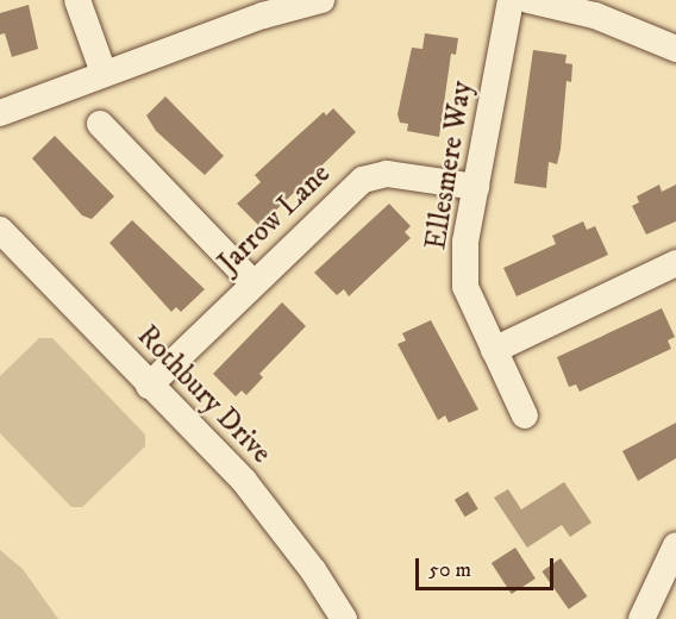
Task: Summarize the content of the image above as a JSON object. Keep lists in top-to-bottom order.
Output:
{
  "streets": {
    "street": ["Ellesmere Way", "Jarrow Lane", "Rothbury Drive"]
  },
  "crossings": [
    ["Ellesmere Way", "Jarrow Lane"],
    ["Jarrow Lane", "Rothbury Drive"]
  ],
  "scale_bar": "50 m"
}
